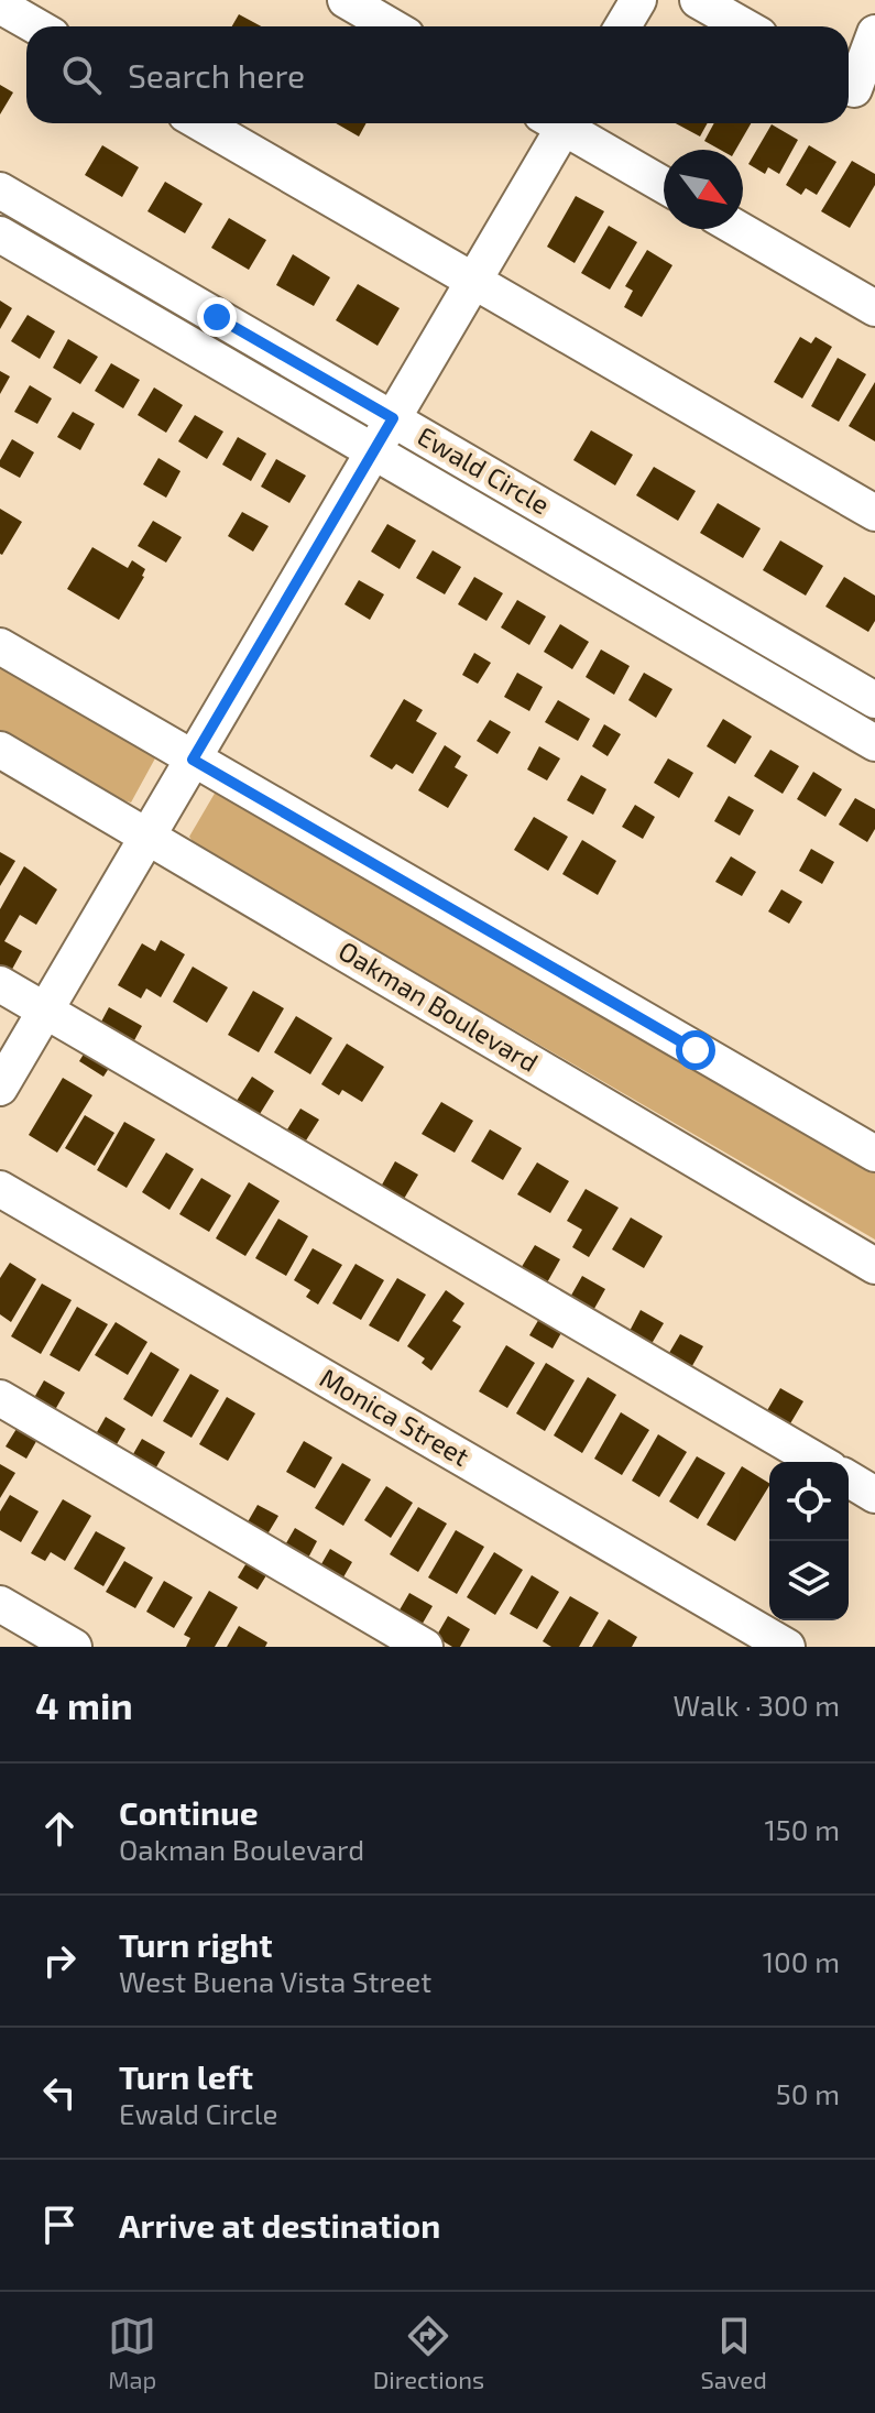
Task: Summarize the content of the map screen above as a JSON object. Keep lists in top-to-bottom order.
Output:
{
  "streets": {
    "street": ["Ewald Circle", "Oakman Boulevard", "Monica Street"]
  },
  "north": "bottom right",
  "page": {
    "search": "Search here",
    "heading": ["4 min", "Walk · 300 m"],
    "list": [
      ["Continue", "Oakman Boulevard", "150 m"],
      ["Turn right", "West Buena Vista Street", "100 m"],
      ["Turn left", "Ewald Circle", "50 m"],
      "Arrive at destination"
    ],
    "nav": ["Map", "Directions", "Saved"]
  }
}
